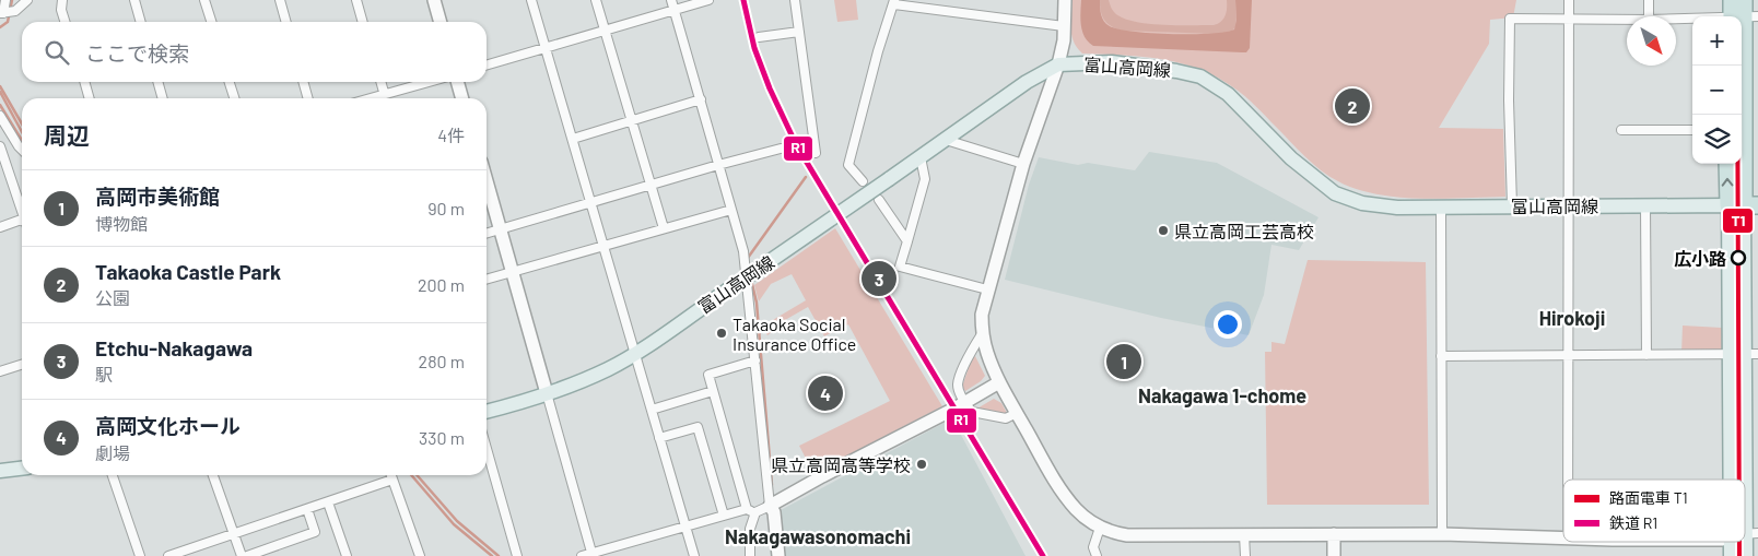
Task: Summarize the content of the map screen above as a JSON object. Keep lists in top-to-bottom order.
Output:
{
  "streets": {
    "main road": ["富山高岡線"]
  },
  "districts": ["Hirokoji", "Nakagawa 1-chome", "Nakagawasonomachi"],
  "places": [
    "県立高岡工芸高校",
    "広小路",
    "Takaoka Social Insurance Office",
    "県立高岡高等学校"
  ],
  "lines": ["rail line R1", "tram line T1"],
  "legend": ["路面電車 T1", "鉄道 R1"],
  "north": "bottom right",
  "page": {
    "map_buttons": ["+", "−"],
    "search": "ここで検索",
    "pins": [
      "2",
      "3",
      "1",
      "4"
    ],
    "heading": ["周辺", "4件"],
    "list": [
      {
        "mark": "1",
        "name": "高岡市美術館",
        "note": "博物館",
        "value": "90 m"
      },
      {
        "mark": "2",
        "name": "Takaoka Castle Park",
        "note": "公園",
        "value": "200 m"
      },
      {
        "mark": "3",
        "name": "Etchu-Nakagawa",
        "note": "駅",
        "value": "280 m"
      },
      {
        "mark": "4",
        "name": "高岡文化ホール",
        "note": "劇場",
        "value": "330 m"
      }
    ]
  }
}
